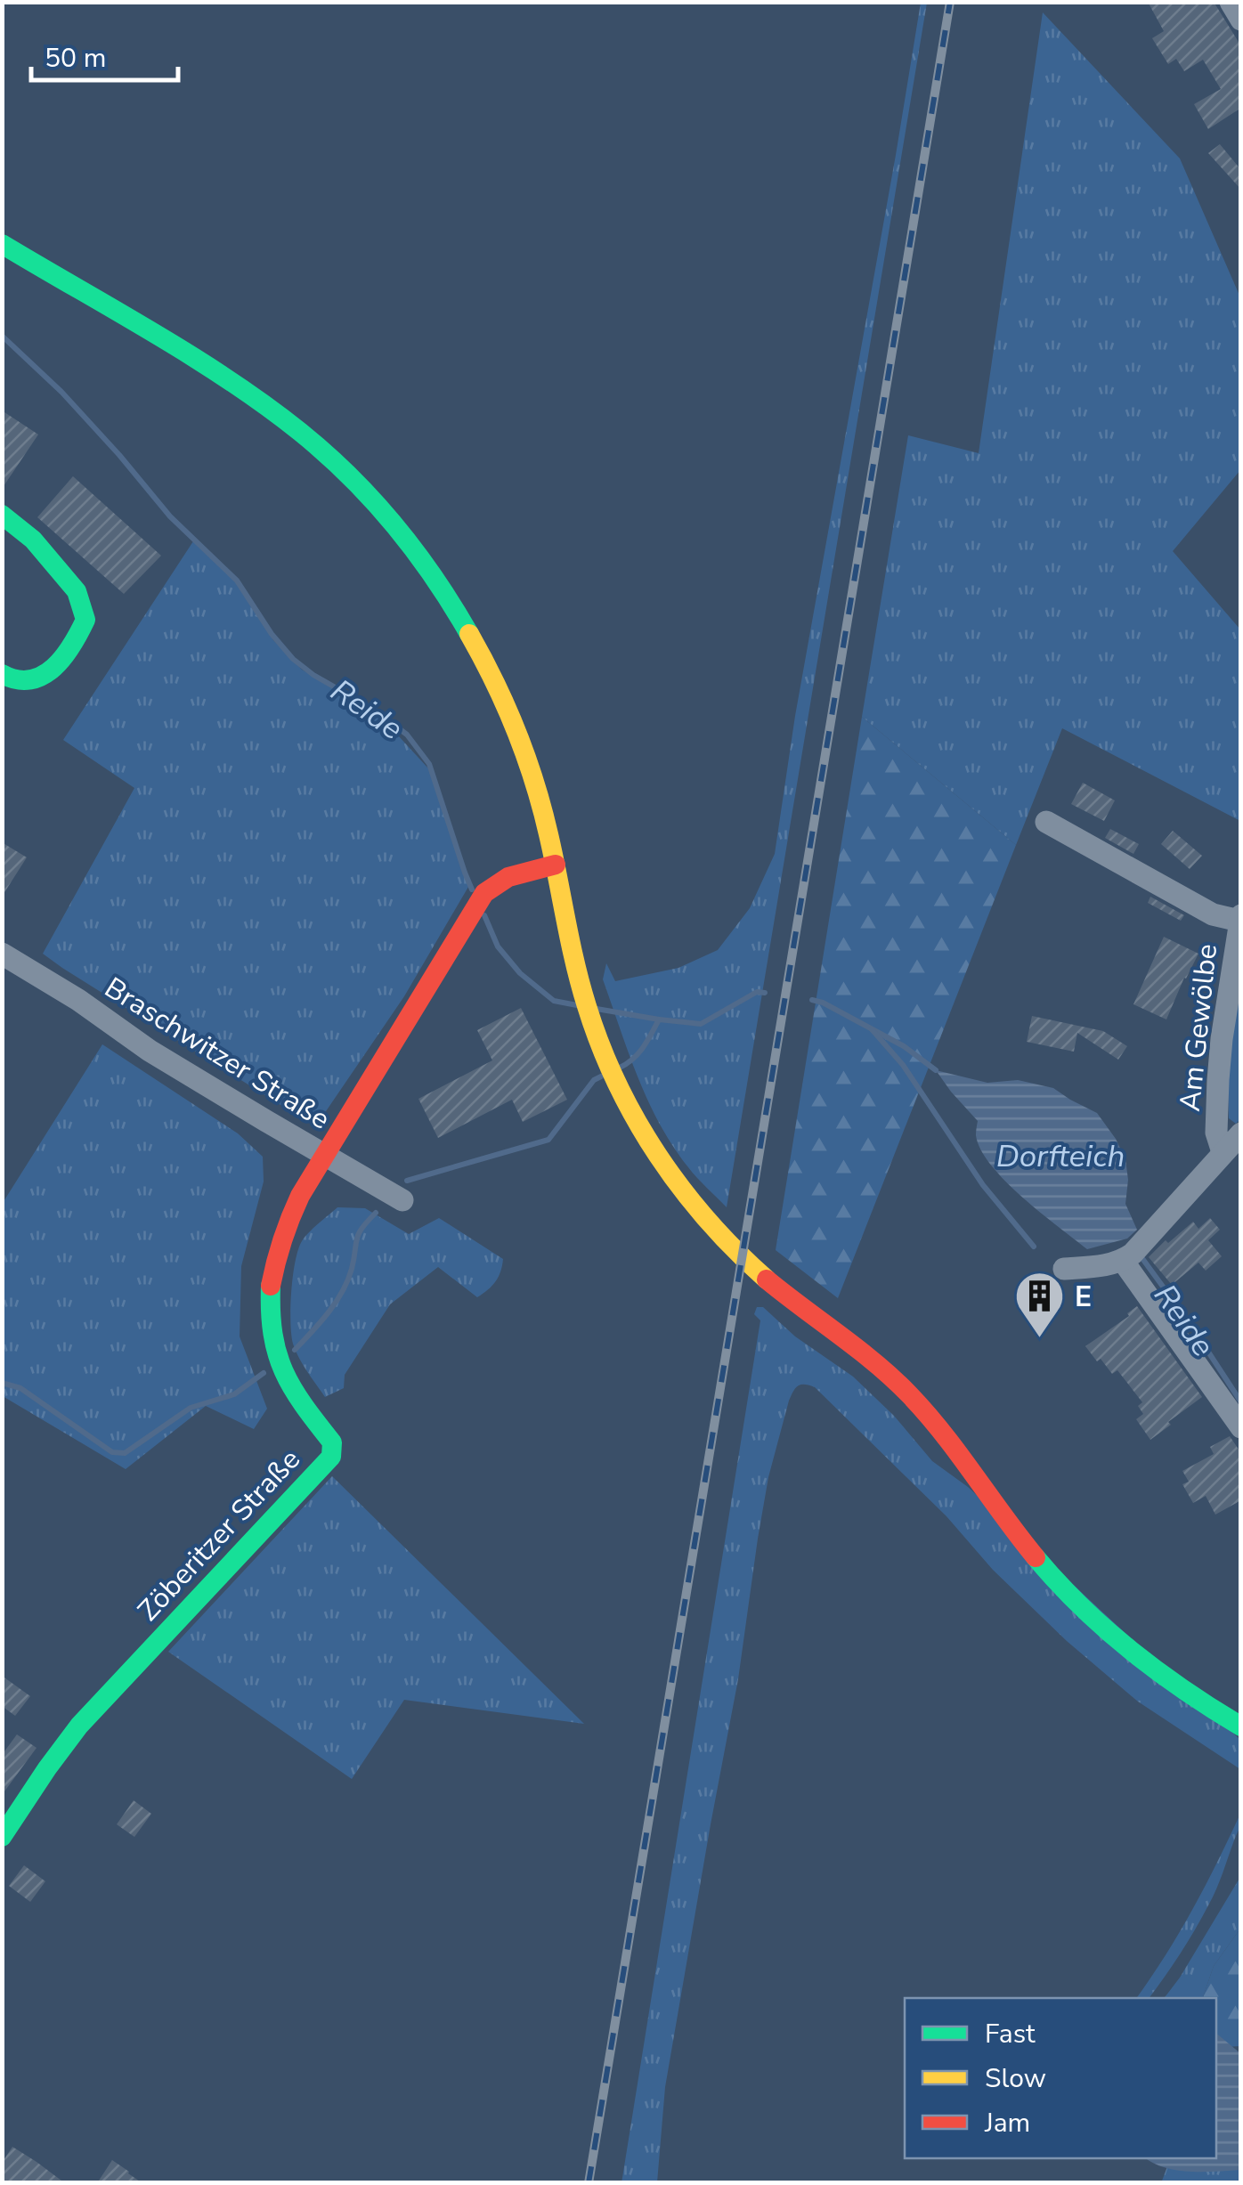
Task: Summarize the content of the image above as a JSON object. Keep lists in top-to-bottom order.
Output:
{
  "streets": {
    "main road": ["Zöberitzer Straße"],
    "street": ["Am Gewölbe", "Braschwitzer Straße"]
  },
  "crossings": [
    ["Braschwitzer Straße", "Zöberitzer Straße"]
  ],
  "water": ["Reide", "Dorfteich"],
  "places": {
    "building": ["E"]
  },
  "legend": ["Fast", "Slow", "Jam"],
  "scale_bar": "50 m"
}
